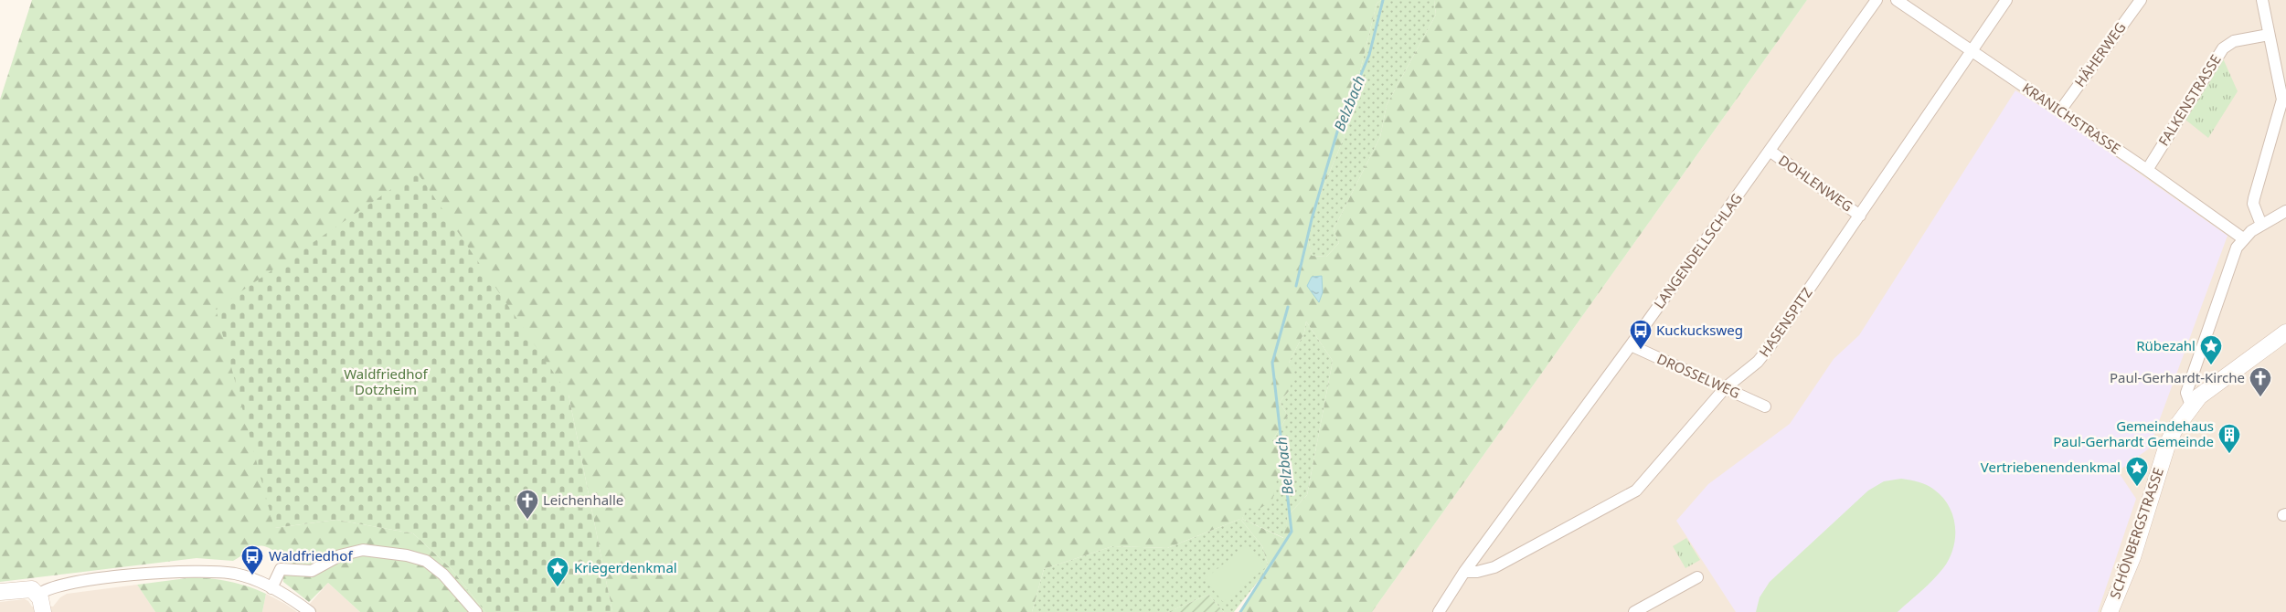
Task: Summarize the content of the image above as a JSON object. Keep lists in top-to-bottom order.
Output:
{
  "streets": {
    "street": [
      "HÄHERWEG",
      "FALKENSTRASSE",
      "KRANICHSTRASSE",
      "DOHLENWEG",
      "LANGENDELLSCHLAG",
      "HASENSPITZ",
      "DROSSELWEG",
      "SCHÖNBERGSTRASSE"
    ]
  },
  "crossings": [
    ["HÄHERWEG", "KRANICHSTRASSE"],
    ["FALKENSTRASSE", "KRANICHSTRASSE"],
    ["KRANICHSTRASSE", "HASENSPITZ"],
    ["DOHLENWEG", "LANGENDELLSCHLAG"],
    ["DOHLENWEG", "HASENSPITZ"],
    ["LANGENDELLSCHLAG", "HASENSPITZ"],
    ["LANGENDELLSCHLAG", "DROSSELWEG"],
    ["HASENSPITZ", "DROSSELWEG"]
  ],
  "water": ["Belzbach"],
  "parks": ["Waldfriedhof Dotzheim"],
  "places": {
    "bus stop": ["Kuckucksweg", "Waldfriedhof"],
    "place": ["Rübezahl", "Vertriebenendenkmal", "Kriegerdenkmal"],
    "church": ["Paul-Gerhardt-Kirche", "Leichenhalle"],
    "building": ["Gemeindehaus Paul-Gerhardt Gemeinde"]
  }
}
